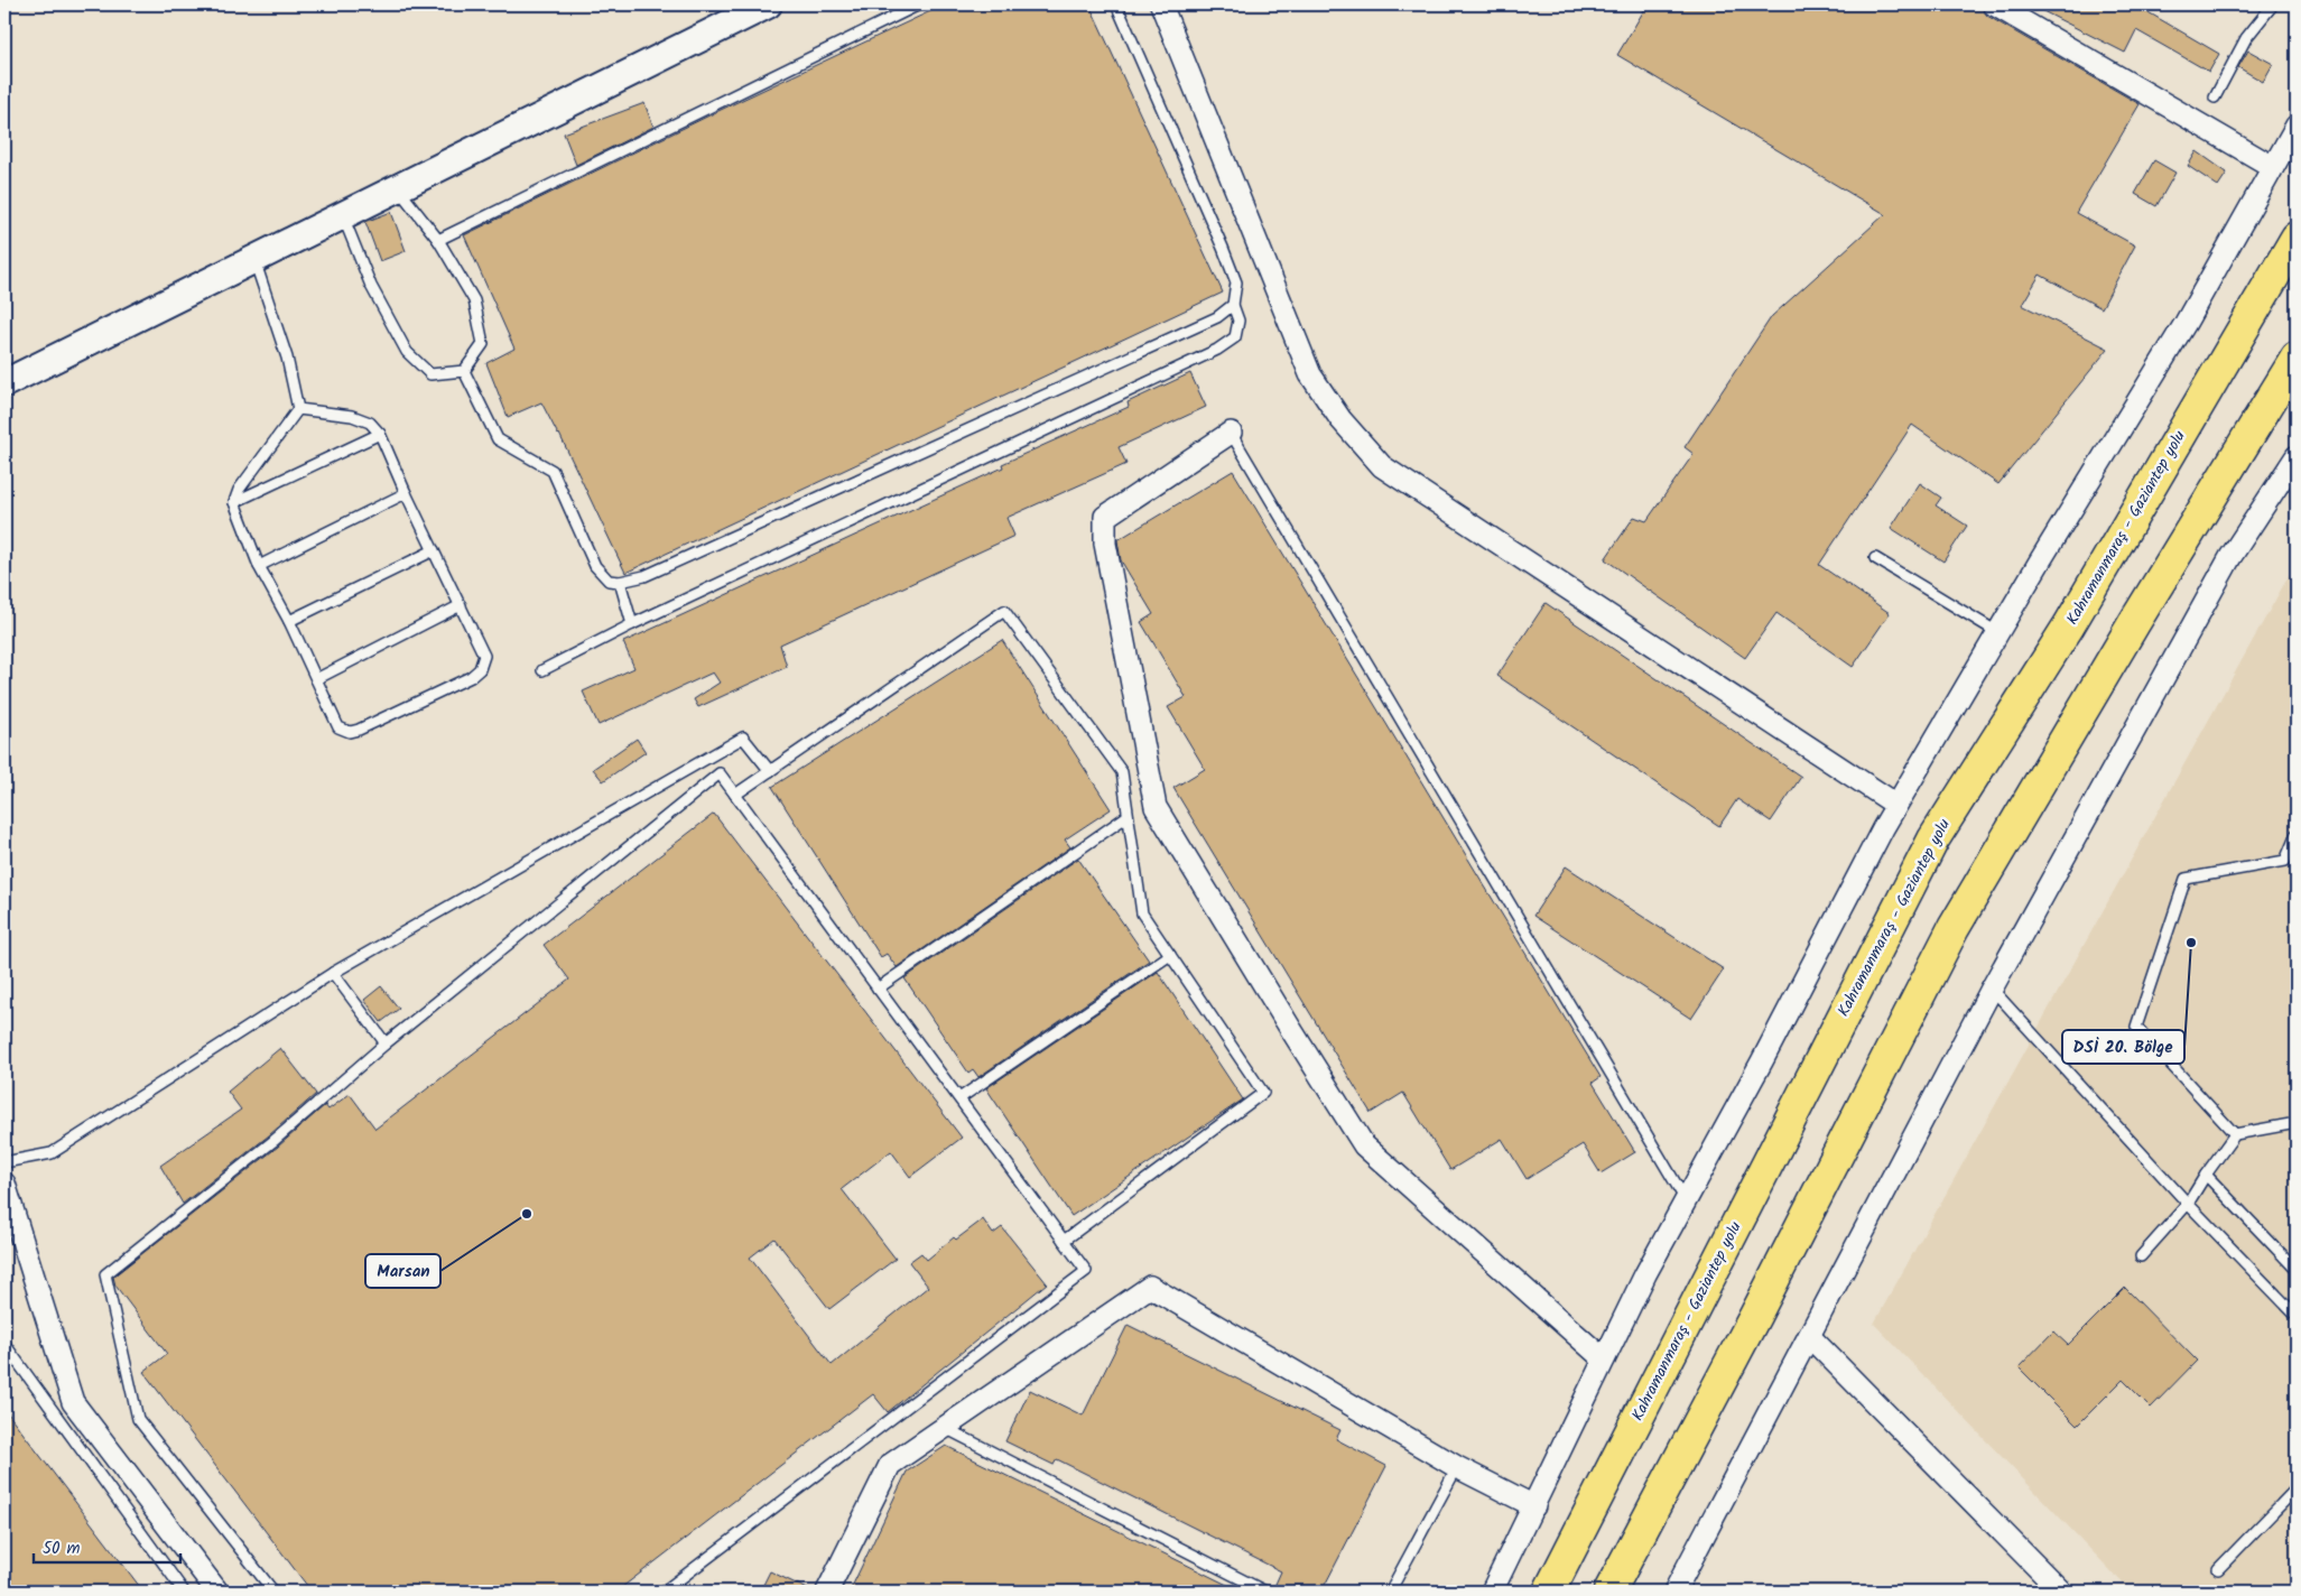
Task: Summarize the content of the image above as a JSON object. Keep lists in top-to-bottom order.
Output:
{
  "streets": {
    "highway": ["Kahramanmaraş - Gaziantep yolu"]
  },
  "places": ["DSİ 20. Bölge", "Marsan"],
  "scale_bar": "50 m"
}
